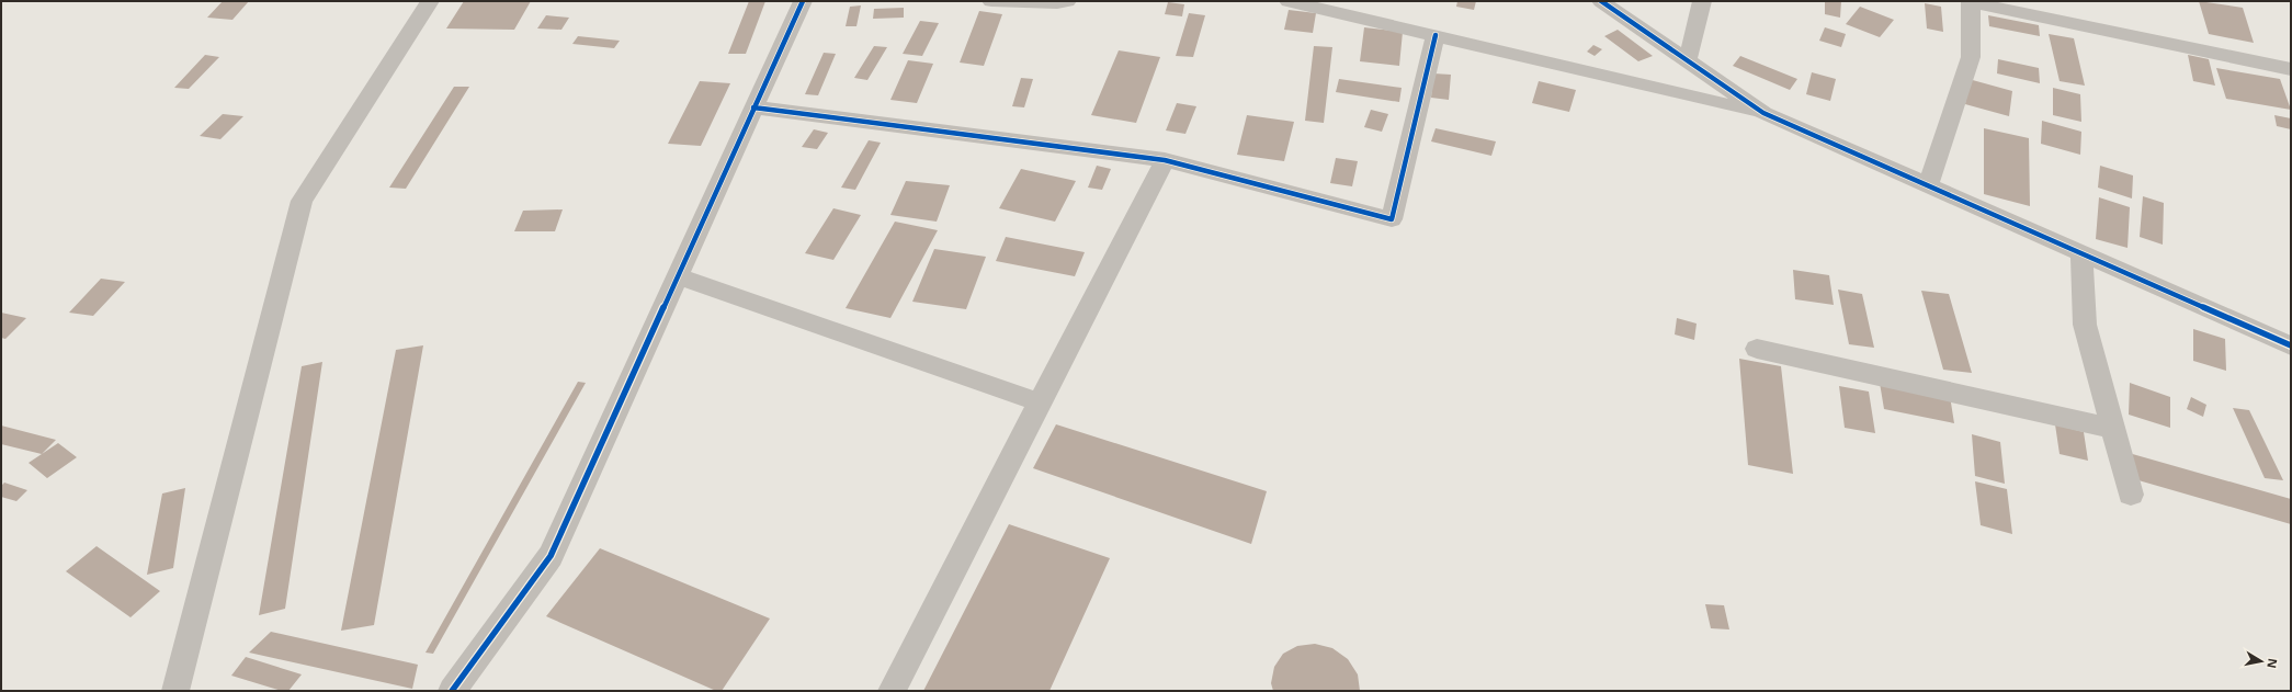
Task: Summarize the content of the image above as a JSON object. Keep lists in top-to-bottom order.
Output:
{
  "north": "right"
}
